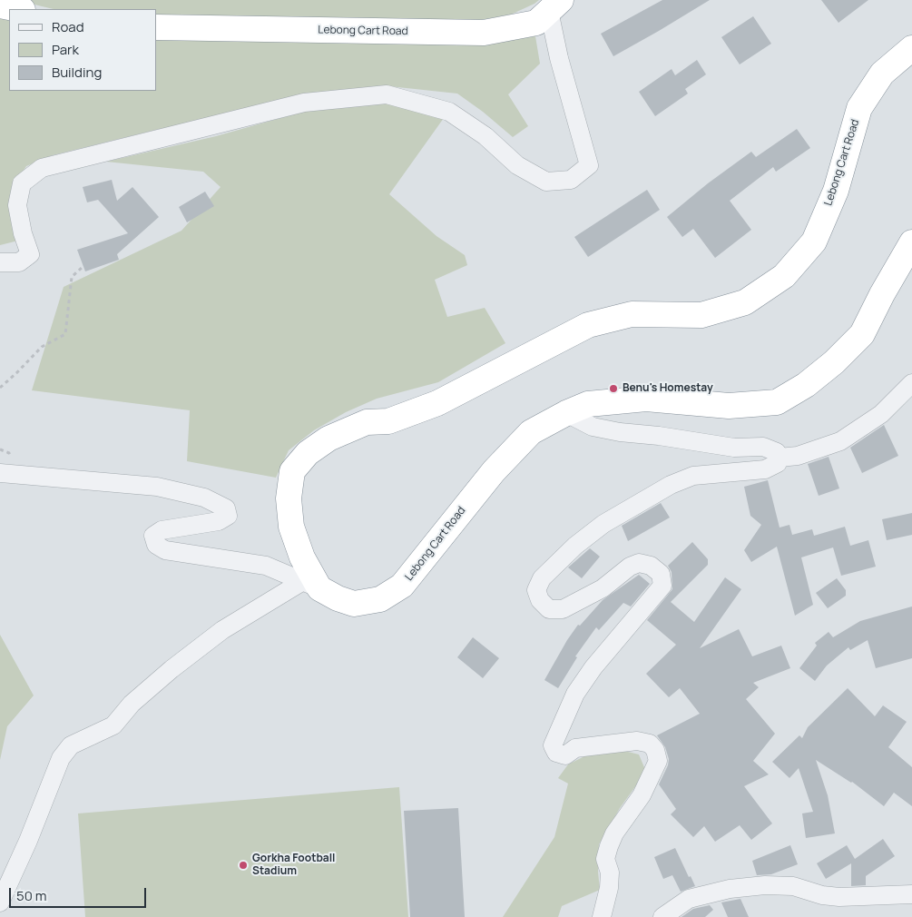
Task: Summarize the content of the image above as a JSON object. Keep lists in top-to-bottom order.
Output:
{
  "streets": {
    "highway": ["Lebong Cart Road"]
  },
  "places": ["Benu's Homestay", "Gorkha Football Stadium"],
  "legend": ["Road", "Park", "Building"],
  "scale_bar": "50 m"
}
